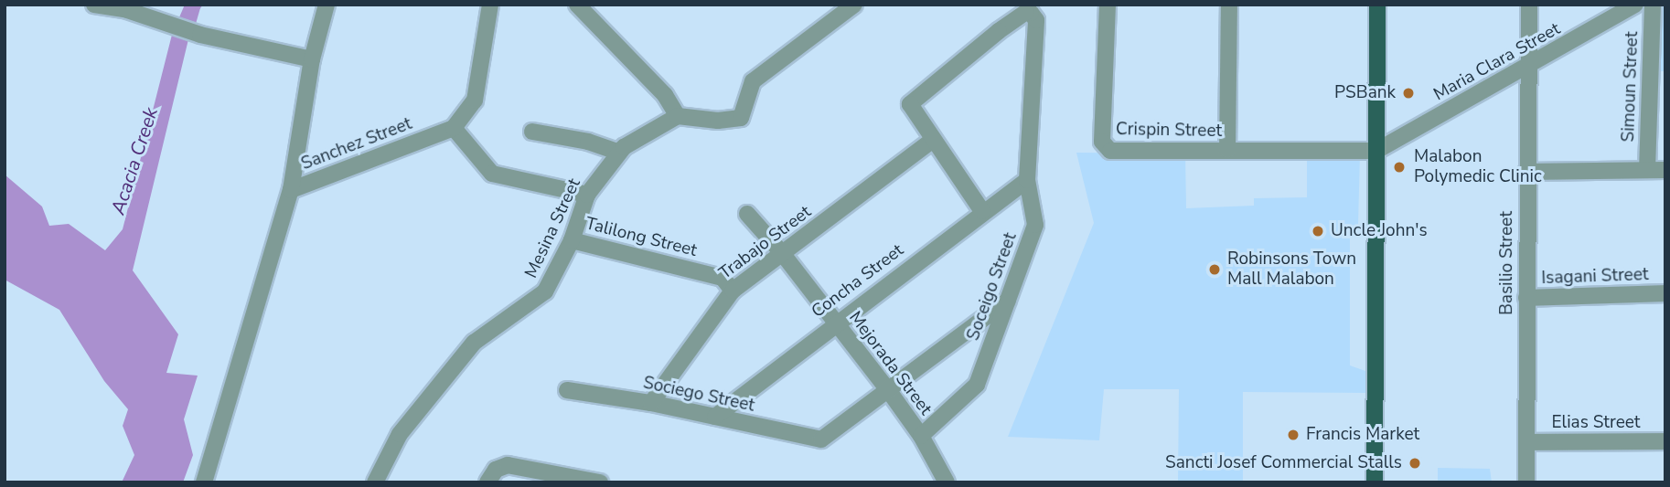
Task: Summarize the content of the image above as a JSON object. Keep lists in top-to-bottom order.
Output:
{
  "streets": {
    "street": [
      "Maria Clara Street",
      "Simoun Street",
      "Crispin Street",
      "Sanchez Street",
      "Mesina Street",
      "Talilong Street",
      "Trabajo Street",
      "Basilio Street",
      "Isagani Street",
      "Concha Street",
      "Soceigo Street",
      "Mejorada Street",
      "Sociego Street",
      "Elias Street"
    ]
  },
  "crossings": [
    ["Maria Clara Street", "Crispin Street"],
    ["Maria Clara Street", "Basilio Street"],
    ["Mesina Street", "Talilong Street"],
    ["Talilong Street", "Trabajo Street"],
    ["Trabajo Street", "Soceigo Street"],
    ["Trabajo Street", "Mejorada Street"],
    ["Trabajo Street", "Sociego Street"],
    ["Basilio Street", "Isagani Street"],
    ["Basilio Street", "Elias Street"],
    ["Concha Street", "Soceigo Street"],
    ["Concha Street", "Mejorada Street"],
    ["Concha Street", "Sociego Street"],
    ["Soceigo Street", "Mejorada Street"],
    ["Mejorada Street", "Sociego Street"]
  ],
  "water": ["Acacia Creek"],
  "places": [
    "PSBank",
    "Malabon Polymedic Clinic",
    "Uncle John's",
    "Robinsons Town Mall Malabon",
    "Francis Market",
    "Sancti Josef Commercial Stalls"
  ]
}
